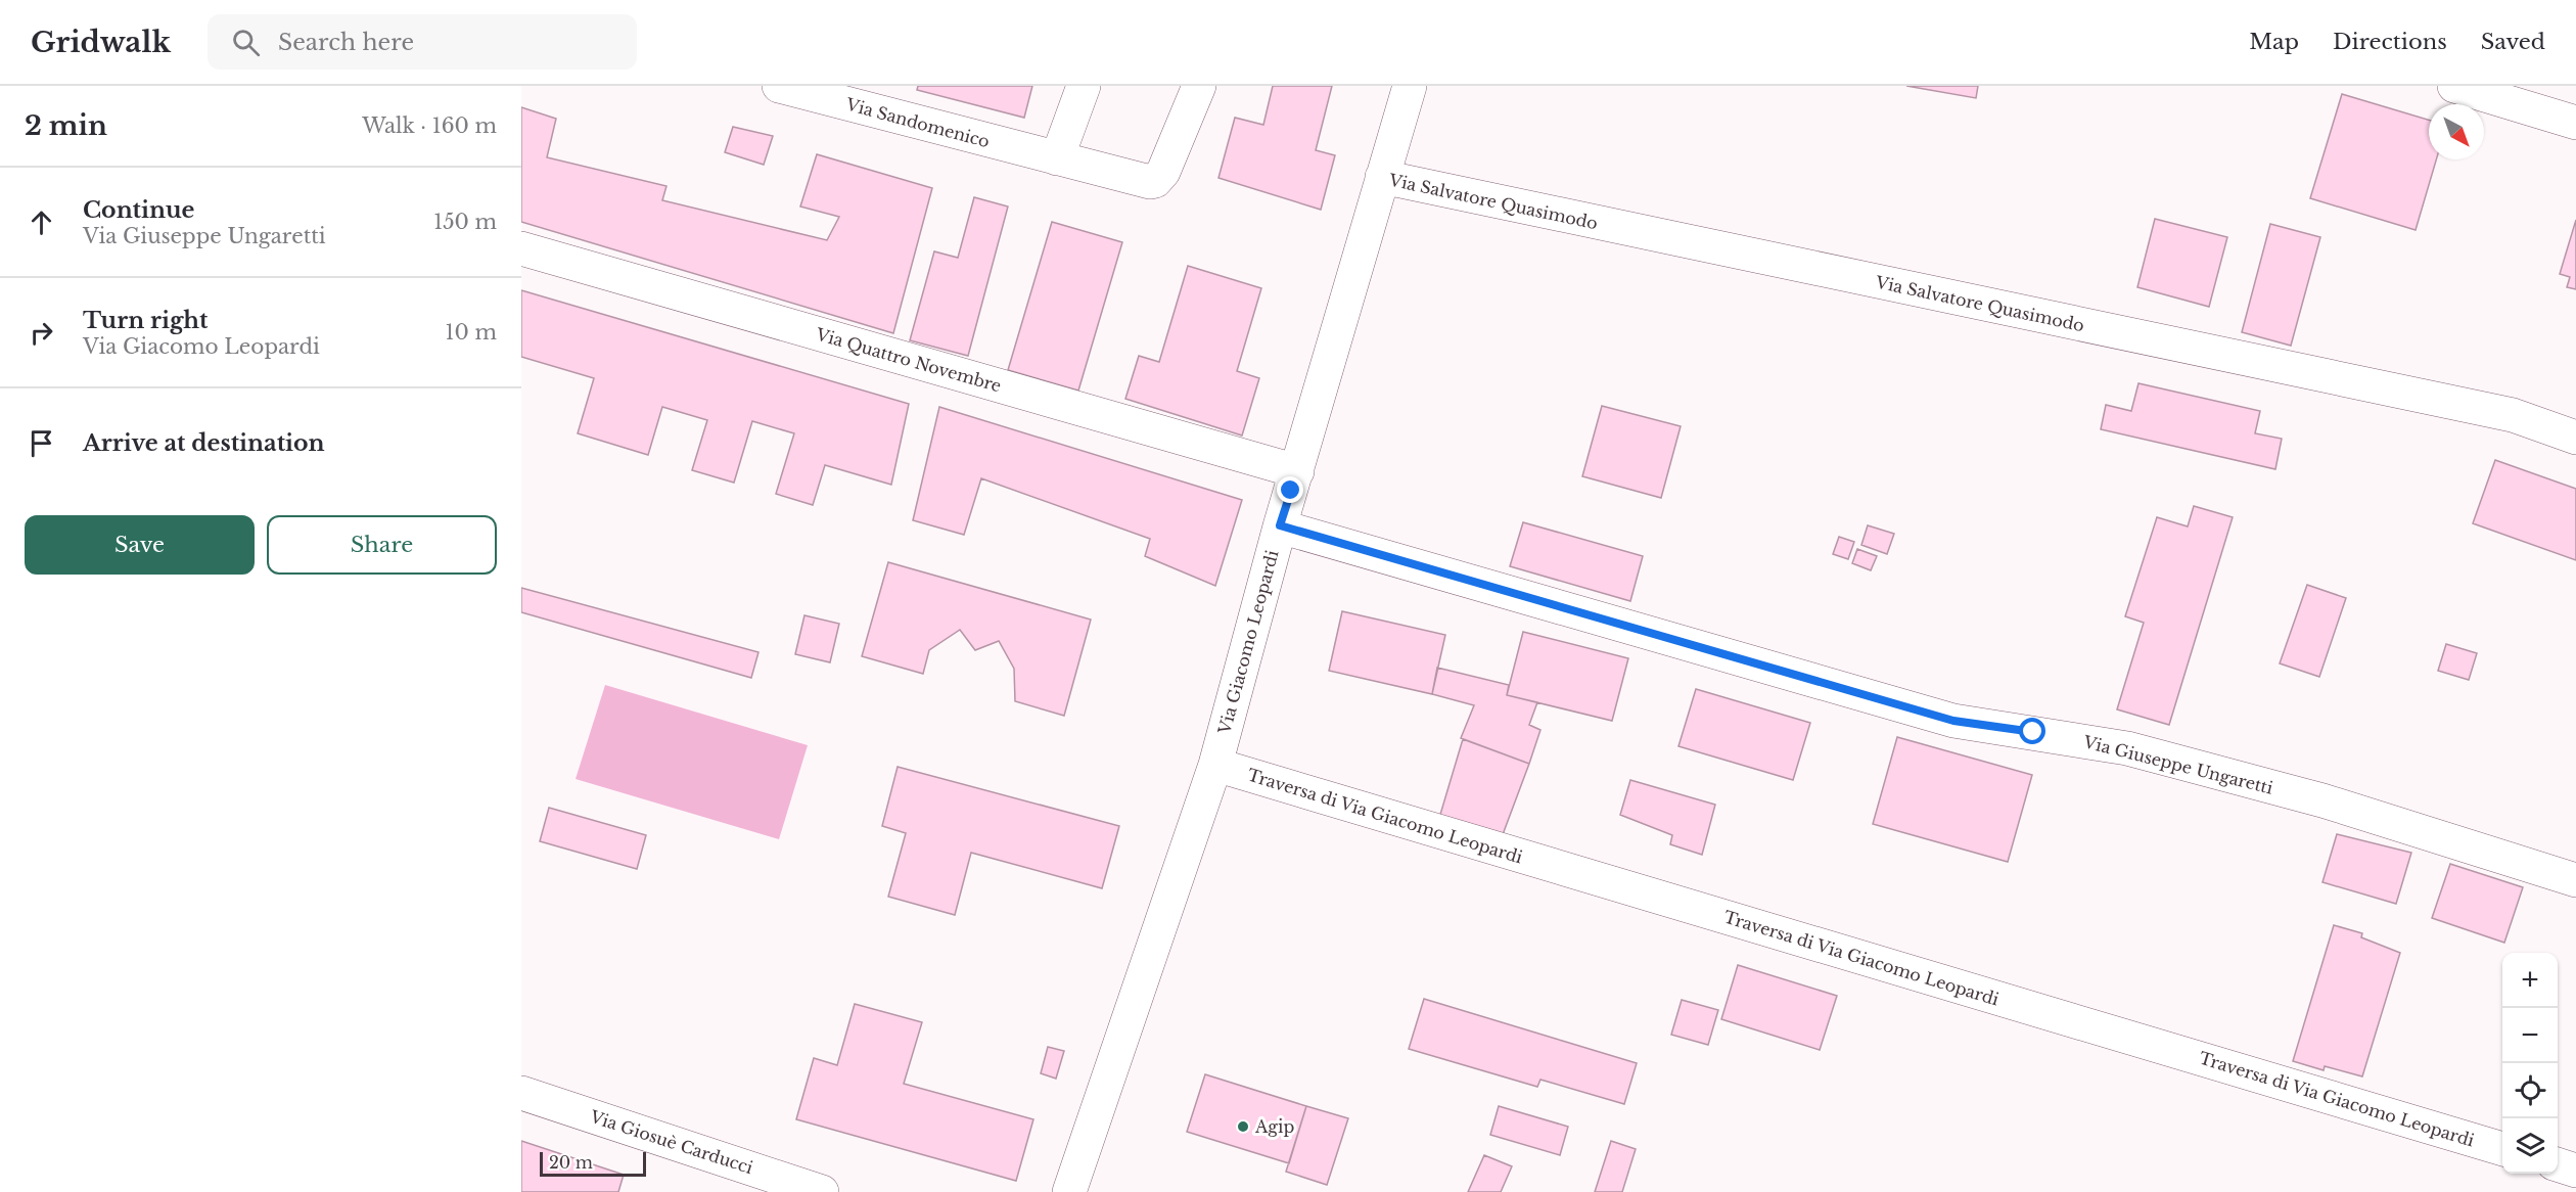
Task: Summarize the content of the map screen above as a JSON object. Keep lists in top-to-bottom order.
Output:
{
  "streets": {
    "street": [
      "Via Sandomenico",
      "Via Salvatore Quasimodo",
      "Via Quattro Novembre",
      "Via Giacomo Leopardi",
      "Via Giuseppe Ungaretti",
      "Traversa di Via Giacomo Leopardi",
      "Via Giosuè Carducci"
    ]
  },
  "crossings": [
    ["Via Salvatore Quasimodo", "Via Giacomo Leopardi"],
    ["Via Quattro Novembre", "Via Giacomo Leopardi"],
    ["Via Giacomo Leopardi", "Via Giuseppe Ungaretti"],
    ["Via Giacomo Leopardi", "Traversa di Via Giacomo Leopardi"]
  ],
  "places": ["Agip"],
  "scale_bar": "20 m",
  "north": "bottom right",
  "page": {
    "header": "Gridwalk",
    "search": "Search here",
    "nav": ["Map", "Directions", "Saved"],
    "heading": ["2 min", "Walk · 160 m"],
    "list": [
      ["Continue", "Via Giuseppe Ungaretti", "150 m"],
      ["Turn right", "Via Giacomo Leopardi", "10 m"],
      "Arrive at destination"
    ],
    "buttons": ["Save", "Share"],
    "map_buttons": ["+", "−"],
    "scale": "20 m"
  }
}
